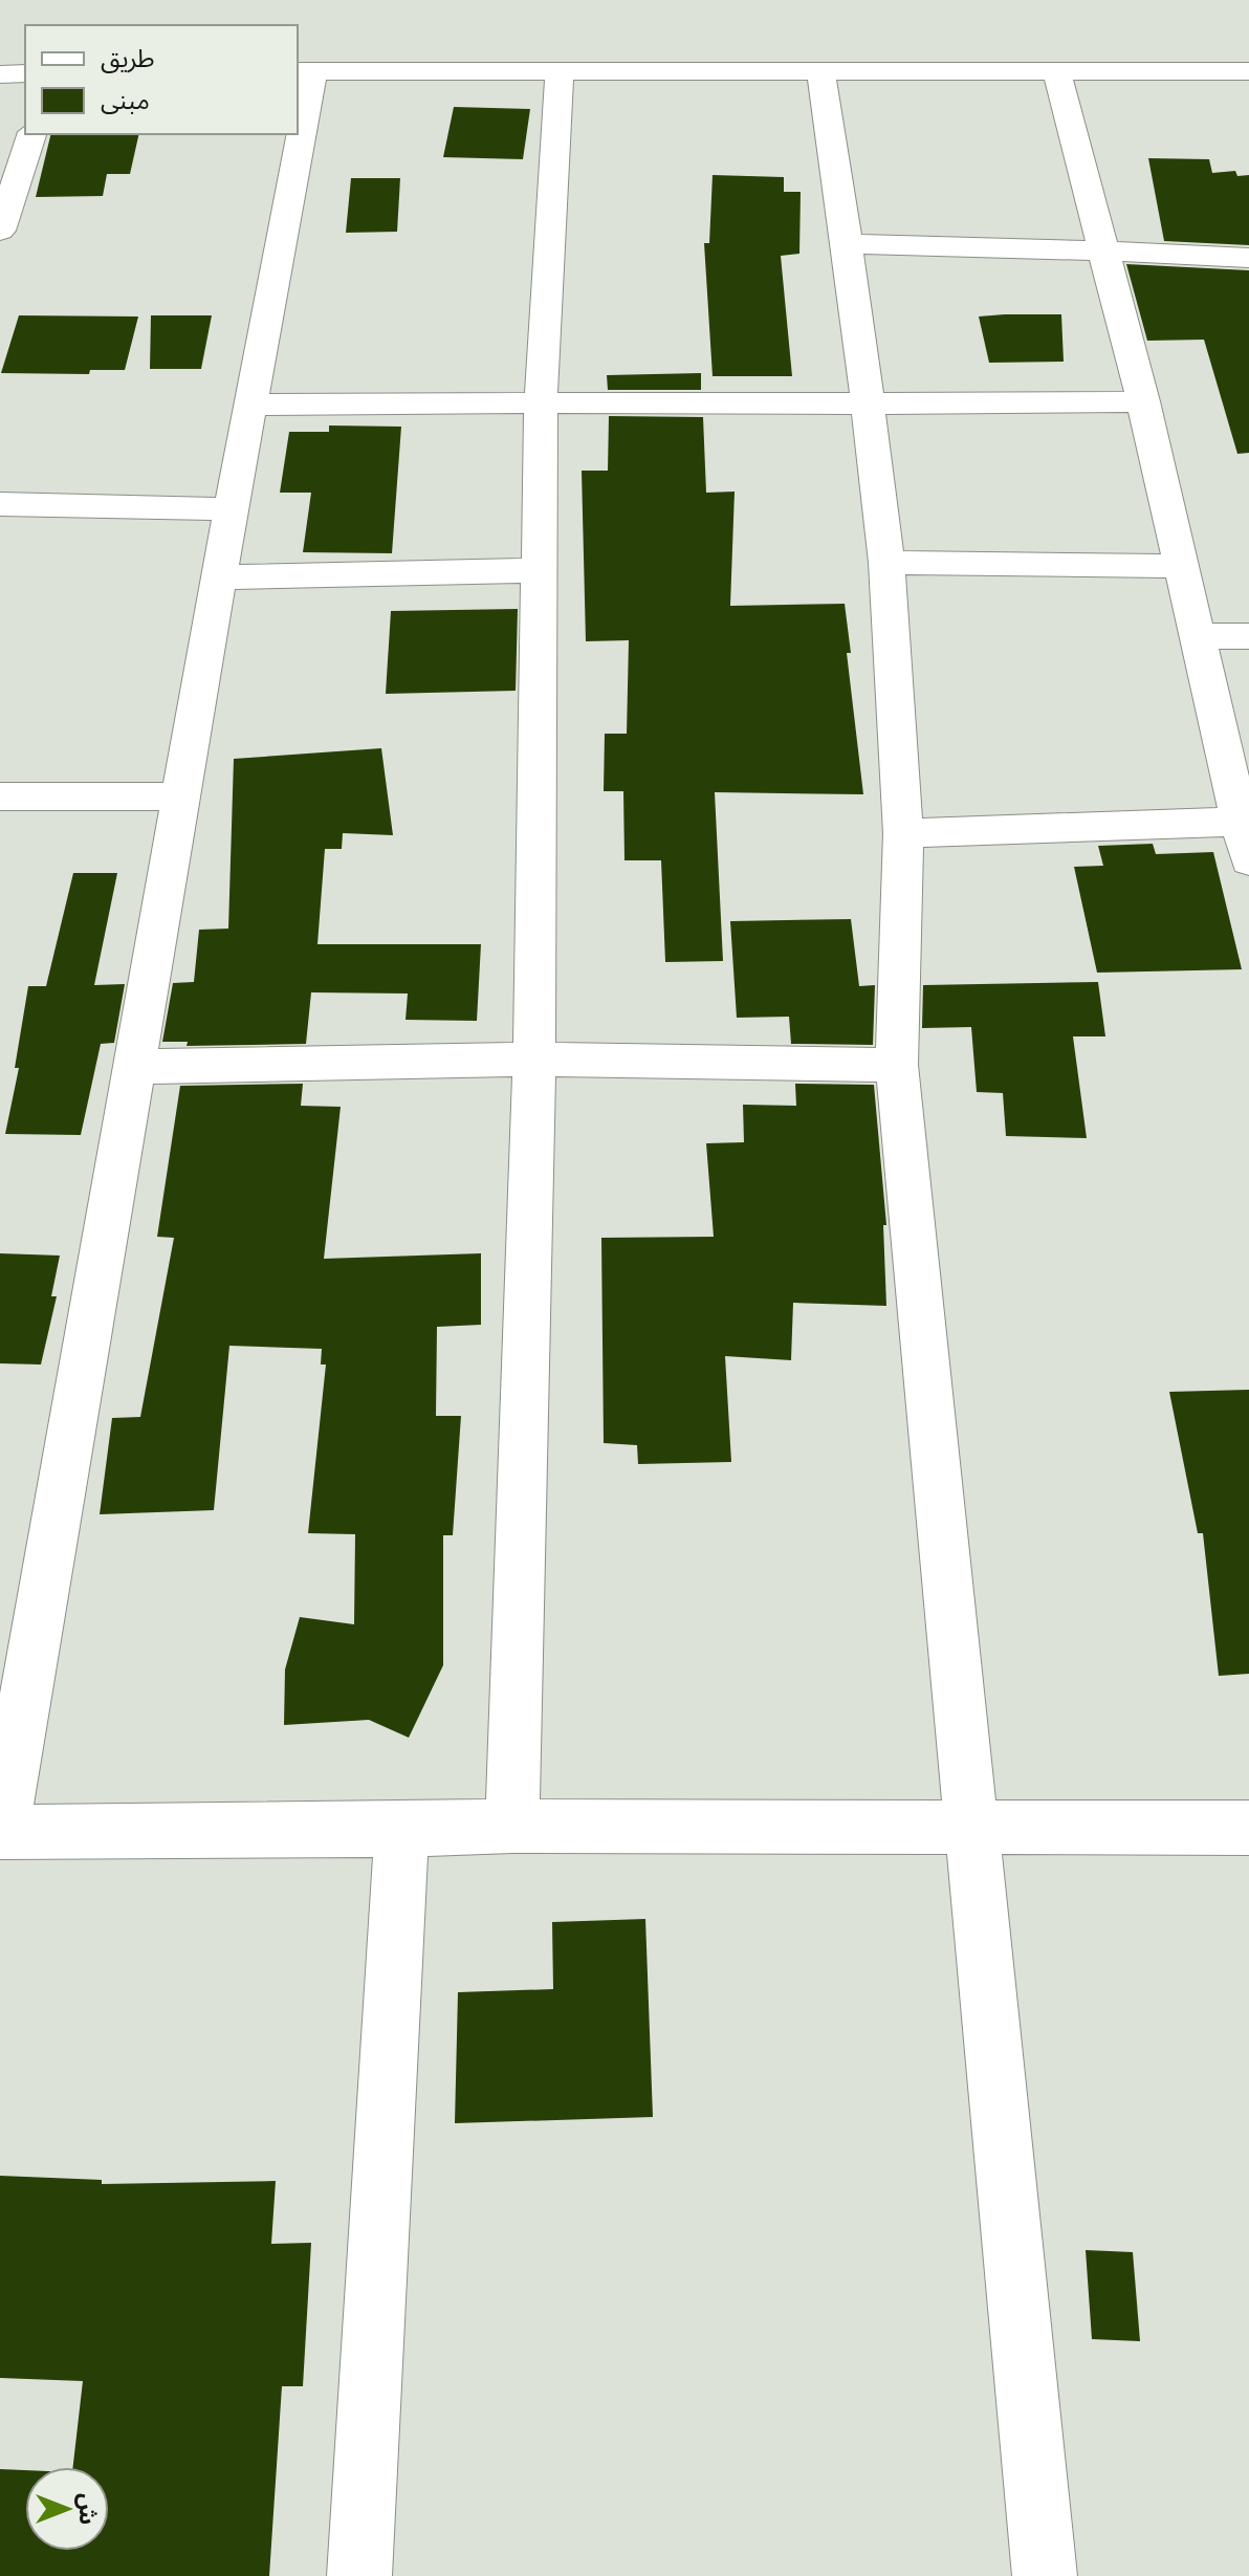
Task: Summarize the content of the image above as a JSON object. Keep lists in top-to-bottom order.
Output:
{
  "legend": ["طريق", "مبنى"],
  "north": "right"
}
